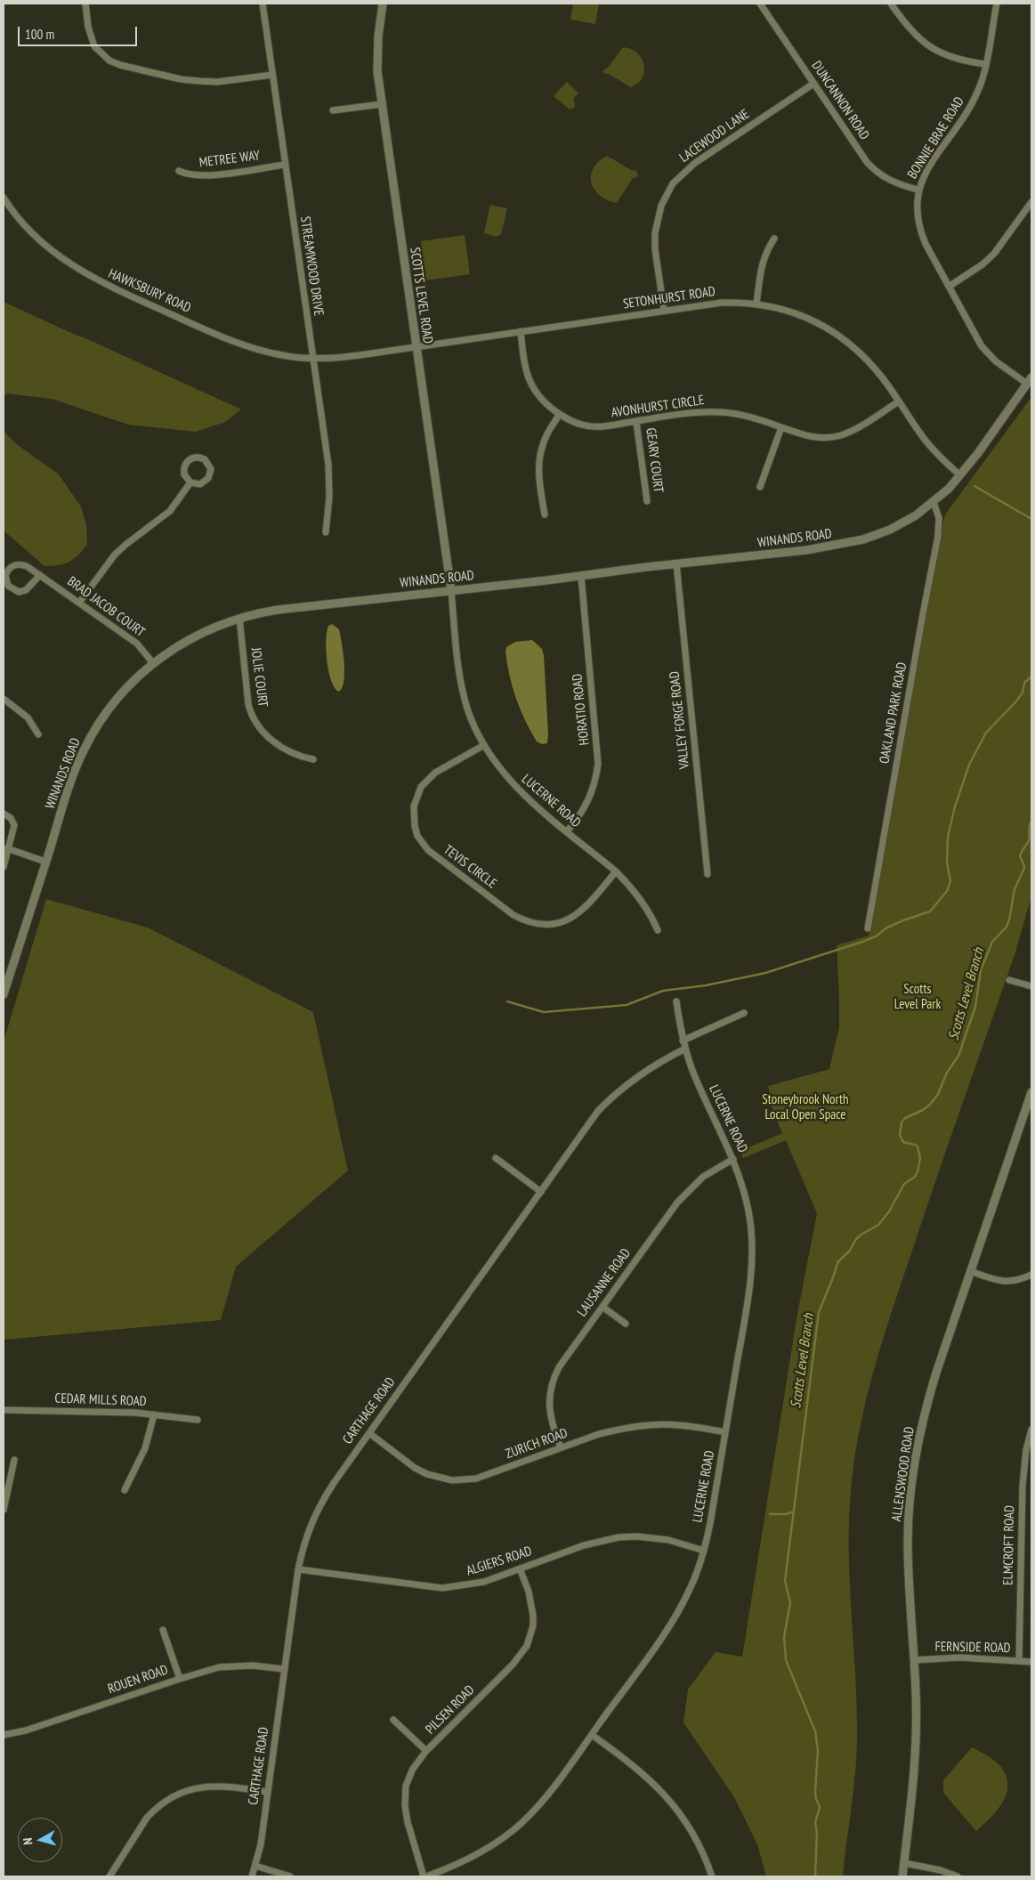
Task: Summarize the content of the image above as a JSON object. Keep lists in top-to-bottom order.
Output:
{
  "streets": {
    "street": [
      "DUNCANNON ROAD",
      "LACEWOOD LANE",
      "BONNIE BRAE ROAD",
      "METREE WAY",
      "STREAMWOOD DRIVE",
      "HAWKSBURY ROAD",
      "SCOTTS LEVEL ROAD",
      "SETONHURST ROAD",
      "AVONHURST CIRCLE",
      "GEARY COURT",
      "WINANDS ROAD",
      "BRAD JACOB COURT",
      "JOLIE COURT",
      "HORATIO ROAD",
      "OAKLAND PARK ROAD",
      "VALLEY FORGE ROAD",
      "LUCERNE ROAD",
      "TEVIS CIRCLE",
      "LAUSANNE ROAD",
      "CEDAR MILLS ROAD",
      "CARTHAGE ROAD",
      "ZURICH ROAD",
      "ALLENSWOOD ROAD",
      "ELMCROFT ROAD",
      "ALGIERS ROAD",
      "FERNSIDE ROAD",
      "ROUEN ROAD",
      "PILSEN ROAD"
    ]
  },
  "crossings": [
    ["DUNCANNON ROAD", "LACEWOOD LANE"],
    ["DUNCANNON ROAD", "BONNIE BRAE ROAD"],
    ["LACEWOOD LANE", "SETONHURST ROAD"],
    ["BONNIE BRAE ROAD", "WINANDS ROAD"],
    ["METREE WAY", "STREAMWOOD DRIVE"],
    ["STREAMWOOD DRIVE", "HAWKSBURY ROAD"],
    ["STREAMWOOD DRIVE", "SETONHURST ROAD"],
    ["HAWKSBURY ROAD", "SETONHURST ROAD"],
    ["SCOTTS LEVEL ROAD", "SETONHURST ROAD"],
    ["SCOTTS LEVEL ROAD", "WINANDS ROAD"],
    ["SCOTTS LEVEL ROAD", "LUCERNE ROAD"],
    ["SETONHURST ROAD", "AVONHURST CIRCLE"],
    ["SETONHURST ROAD", "WINANDS ROAD"],
    ["AVONHURST CIRCLE", "GEARY COURT"],
    ["WINANDS ROAD", "BRAD JACOB COURT"],
    ["WINANDS ROAD", "JOLIE COURT"],
    ["WINANDS ROAD", "HORATIO ROAD"],
    ["WINANDS ROAD", "OAKLAND PARK ROAD"],
    ["WINANDS ROAD", "VALLEY FORGE ROAD"],
    ["WINANDS ROAD", "LUCERNE ROAD"],
    ["HORATIO ROAD", "LUCERNE ROAD"],
    ["LUCERNE ROAD", "TEVIS CIRCLE"],
    ["LUCERNE ROAD", "LAUSANNE ROAD"],
    ["LUCERNE ROAD", "CARTHAGE ROAD"],
    ["LUCERNE ROAD", "ZURICH ROAD"],
    ["LUCERNE ROAD", "ALGIERS ROAD"],
    ["LUCERNE ROAD", "PILSEN ROAD"],
    ["LAUSANNE ROAD", "ZURICH ROAD"],
    ["CARTHAGE ROAD", "ZURICH ROAD"],
    ["CARTHAGE ROAD", "ALGIERS ROAD"],
    ["CARTHAGE ROAD", "ROUEN ROAD"],
    ["ALLENSWOOD ROAD", "FERNSIDE ROAD"],
    ["ELMCROFT ROAD", "FERNSIDE ROAD"],
    ["ALGIERS ROAD", "PILSEN ROAD"]
  ],
  "water": ["Scotts Level Branch"],
  "parks": ["Scotts Level Park", "Stoneybrook North Local Open Space"],
  "scale_bar": "100 m",
  "north": "left"
}
